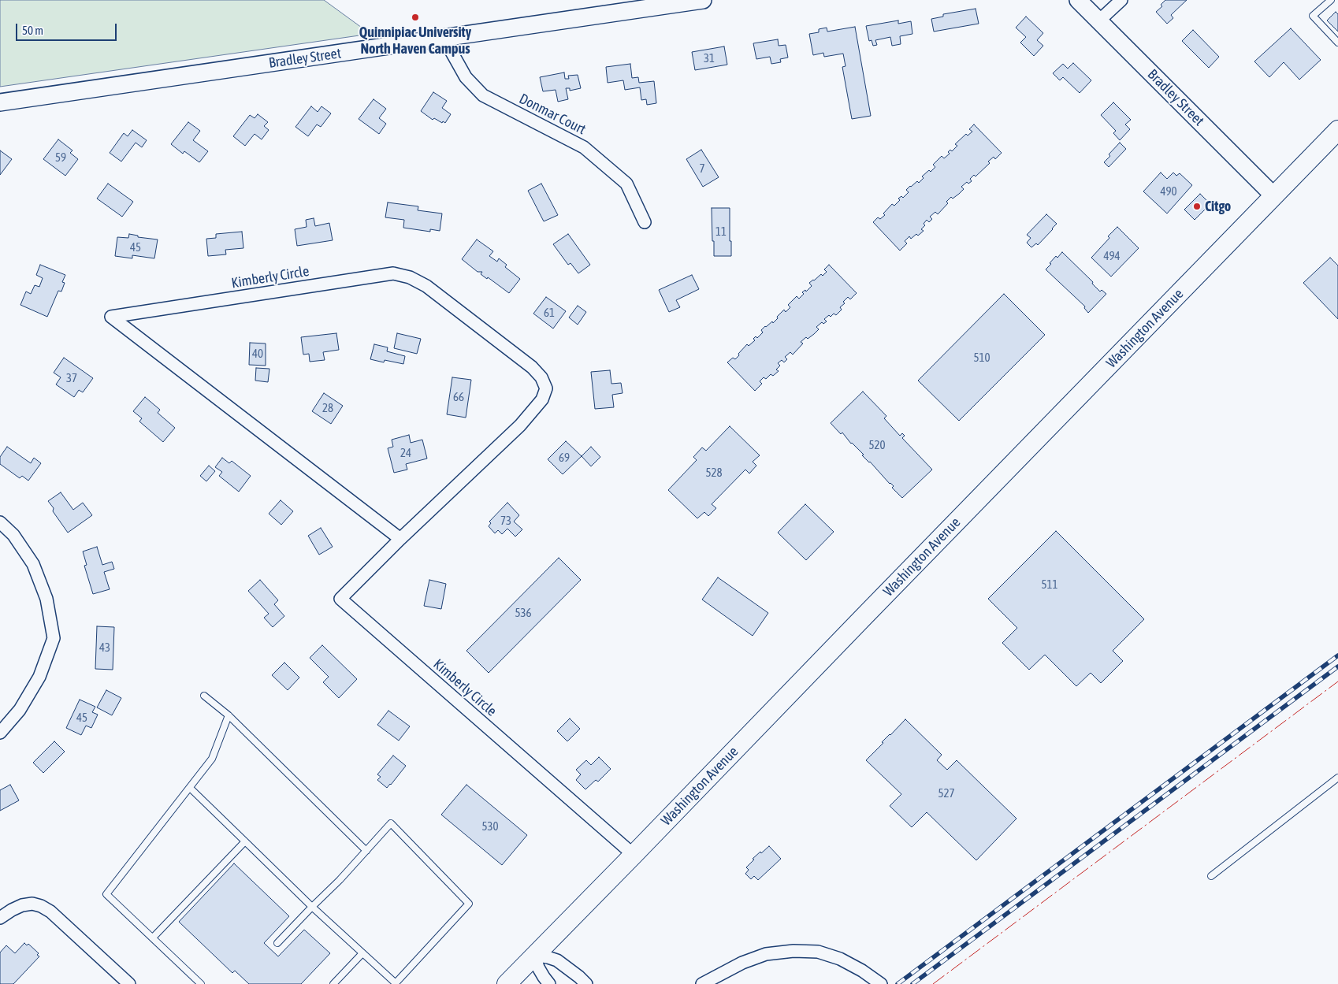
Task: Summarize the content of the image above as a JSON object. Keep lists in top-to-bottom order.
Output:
{
  "streets": {
    "main road": ["Washington Avenue"],
    "street": ["Bradley Street", "Donmar Court", "Kimberly Circle"]
  },
  "crossings": [
    ["Bradley Street", "Donmar Court"],
    ["Bradley Street", "Washington Avenue"],
    ["Kimberly Circle", "Washington Avenue"]
  ],
  "places": ["Quinnipiac University North Haven Campus", "Citgo"],
  "house_numbers": [
    "31",
    "59",
    "7",
    "490",
    "11",
    "45",
    "494",
    "61",
    "40",
    "510",
    "37",
    "66",
    "28",
    "520",
    "24",
    "69",
    "528",
    "73",
    "511",
    "536",
    "43",
    "45",
    "527",
    "530"
  ],
  "scale_bar": "50 m"
}
